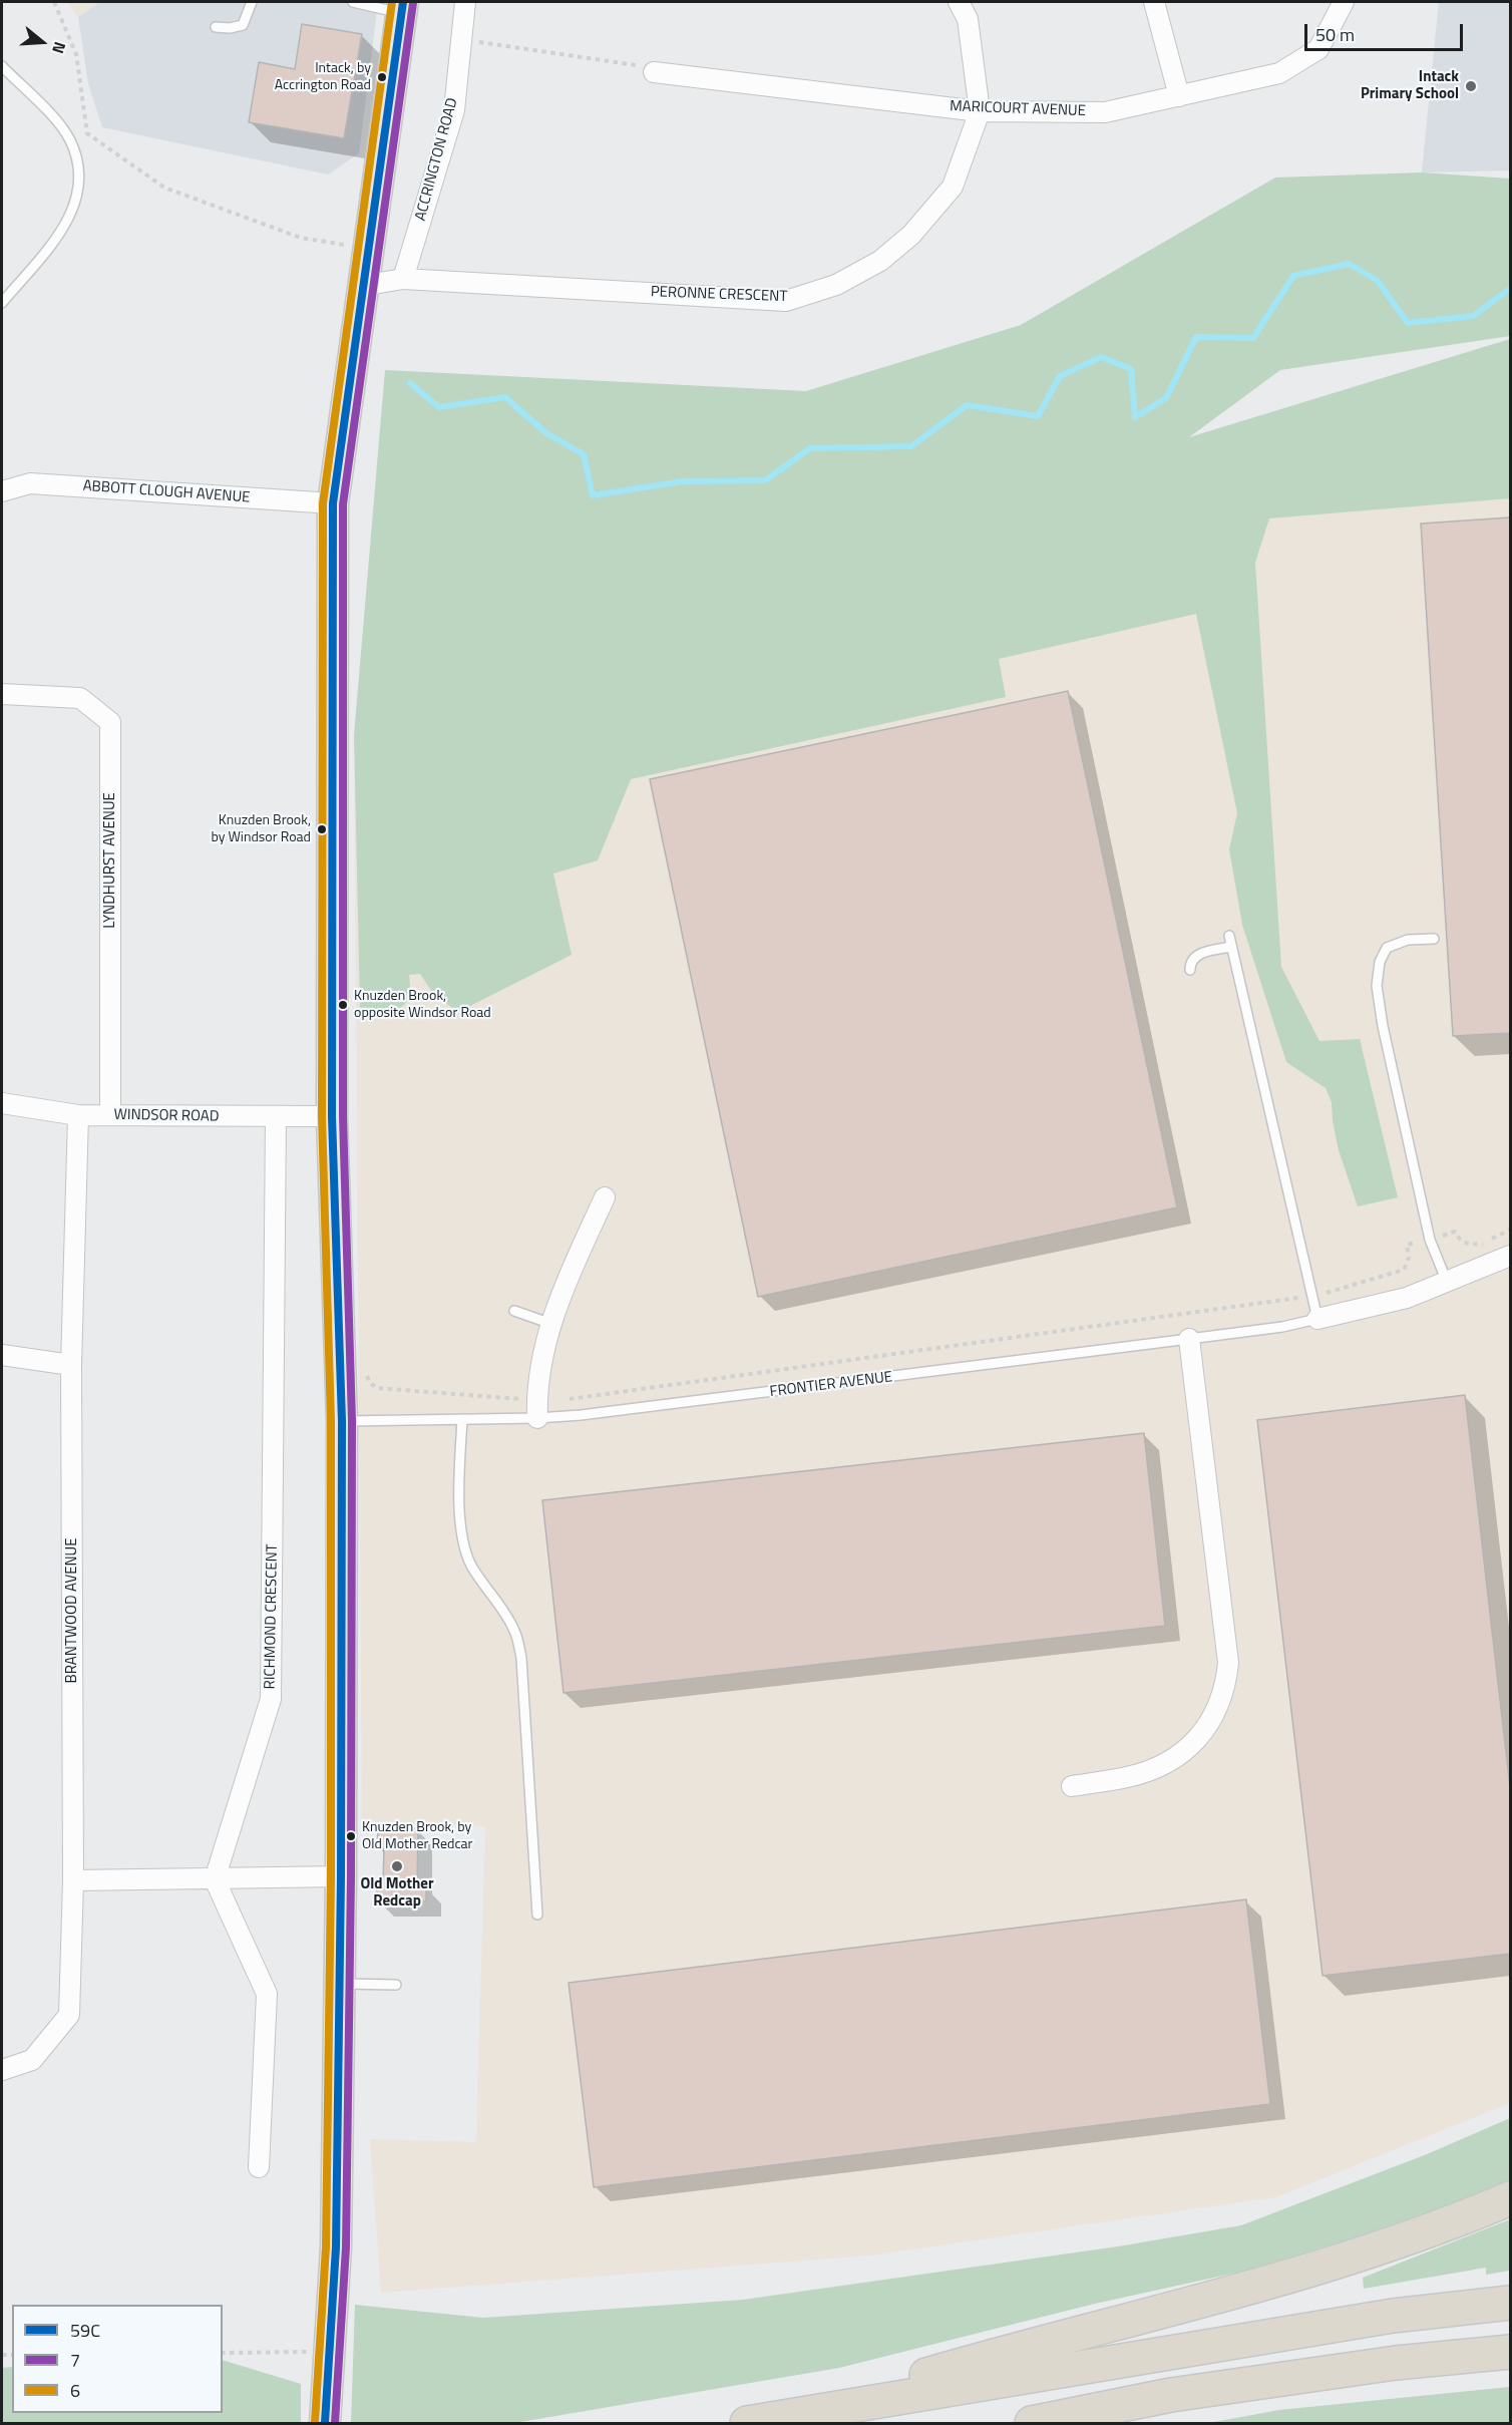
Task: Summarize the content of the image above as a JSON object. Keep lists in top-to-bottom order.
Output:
{
  "streets": {
    "street": [
      "MARICOURT AVENUE",
      "ACCRINGTON ROAD",
      "PERONNE CRESCENT",
      "ABBOTT CLOUGH AVENUE",
      "LYNDHURST AVENUE",
      "WINDSOR ROAD",
      "BRANTWOOD AVENUE",
      "RICHMOND CRESCENT"
    ],
    "lane": ["FRONTIER AVENUE"]
  },
  "crossings": [
    ["MARICOURT AVENUE", "PERONNE CRESCENT"],
    ["ACCRINGTON ROAD", "PERONNE CRESCENT"],
    ["LYNDHURST AVENUE", "WINDSOR ROAD"],
    ["WINDSOR ROAD", "BRANTWOOD AVENUE"],
    ["WINDSOR ROAD", "RICHMOND CRESCENT"]
  ],
  "places": [
    "Intack, by Accrington Road",
    "Intack Primary School",
    "Knuzden Brook, by Windsor Road",
    "Knuzden Brook, opposite Windsor Road",
    "Knuzden Brook, by Old Mother Redcar",
    "Old Mother Redcap"
  ],
  "lines": ["transit line 59C", "transit line 6", "transit line 7"],
  "legend": ["59C", "7", "6"],
  "scale_bar": "50 m",
  "north": "right"
}
